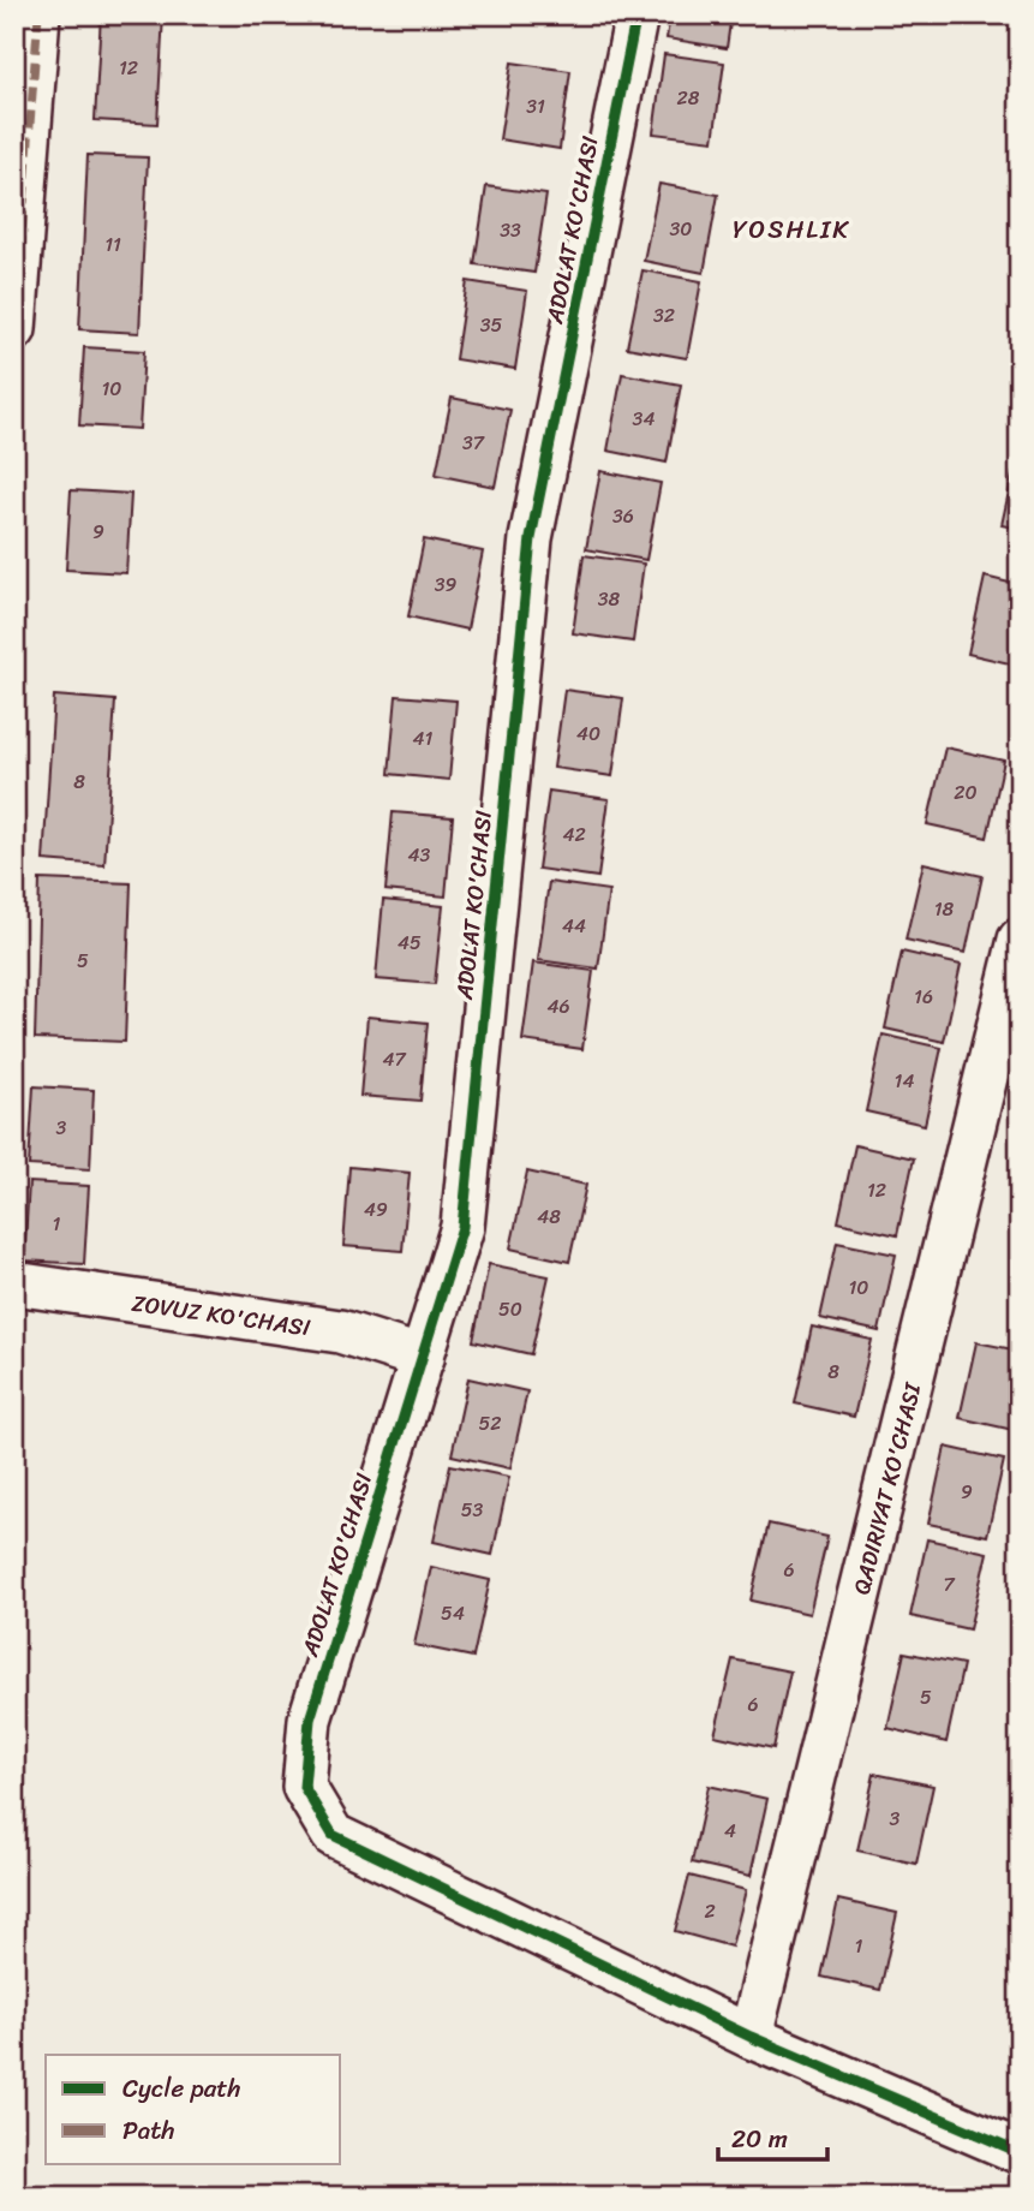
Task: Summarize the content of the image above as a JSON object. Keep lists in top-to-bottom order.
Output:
{
  "streets": {
    "street": ["ADOLAT KO'CHASI", "ZOVUZ KO'CHASI", "QADIRIYAT KO'CHASI"]
  },
  "crossings": [
    ["ADOLAT KO'CHASI", "ZOVUZ KO'CHASI"],
    ["ADOLAT KO'CHASI", "QADIRIYAT KO'CHASI"]
  ],
  "districts": ["YOSHLIK"],
  "house_numbers": [
    "12",
    "28",
    "31",
    "30",
    "33",
    "11",
    "32",
    "35",
    "10",
    "34",
    "37",
    "36",
    "9",
    "39",
    "38",
    "40",
    "41",
    "8",
    "20",
    "42",
    "43",
    "18",
    "44",
    "45",
    "5",
    "16",
    "46",
    "47",
    "14",
    "3",
    "12",
    "49",
    "48",
    "1",
    "10",
    "50",
    "8",
    "52",
    "9",
    "53",
    "6",
    "7",
    "54",
    "5",
    "6",
    "3",
    "4",
    "2",
    "1"
  ],
  "legend": ["Cycle path", "Path"],
  "scale_bar": "20 m"
}
